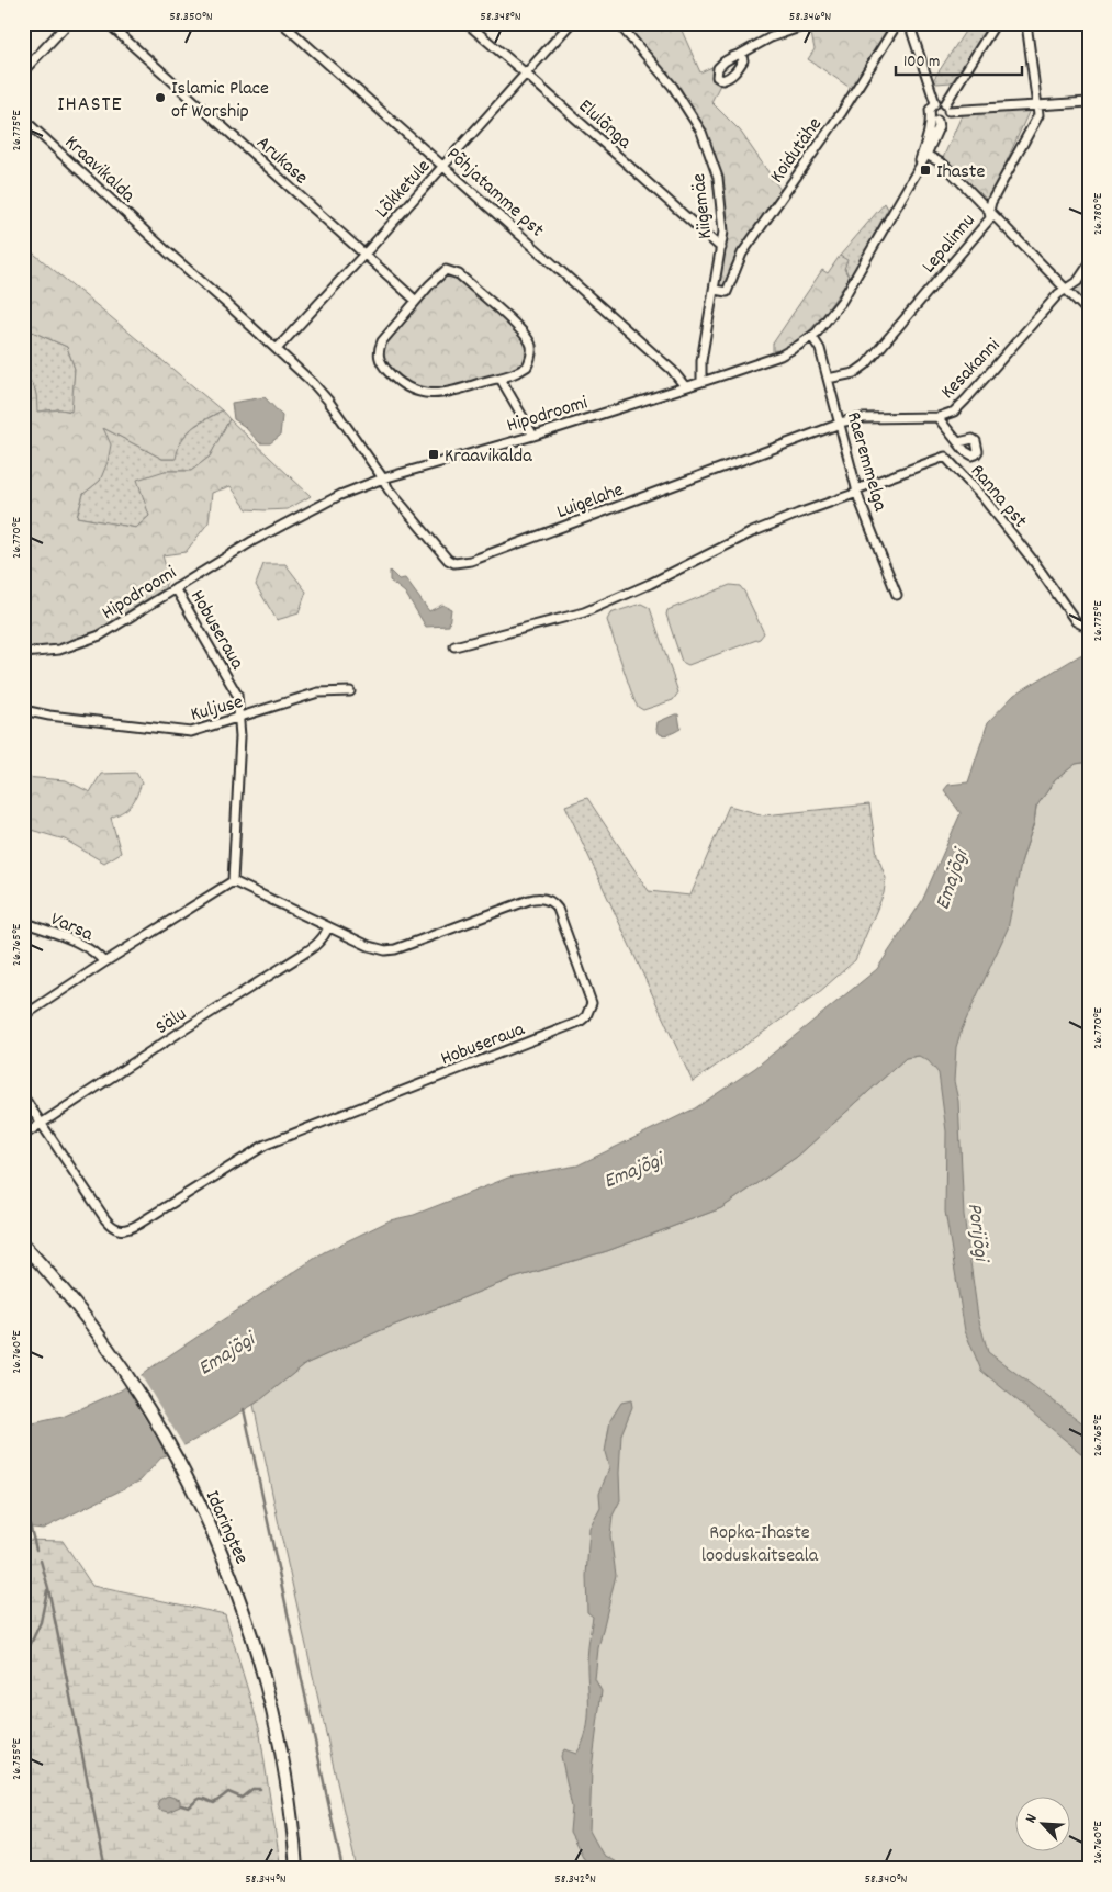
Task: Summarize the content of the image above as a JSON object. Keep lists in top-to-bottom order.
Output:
{
  "streets": {
    "main road": ["Idaringtee"],
    "street": [
      "Elulõnga",
      "Koidutähe",
      "Arukase",
      "Kraavikalda",
      "Lõkketule",
      "Põhjatamme pst",
      "Kiigemäe",
      "Lepalinnu",
      "Kesakanni",
      "Hipodroomi",
      "Raeremmelga",
      "Ranna pst",
      "Luigelahe",
      "Hobuseraua",
      "Kuljuse",
      "Varsa",
      "Sälu"
    ]
  },
  "crossings": [
    ["Elulõnga", "Lõkketule"],
    ["Elulõnga", "Kiigemäe"],
    ["Koidutähe", "Kiigemäe"],
    ["Arukase", "Lõkketule"],
    ["Kraavikalda", "Lõkketule"],
    ["Kraavikalda", "Hipodroomi"],
    ["Kraavikalda", "Luigelahe"],
    ["Lõkketule", "Põhjatamme pst"],
    ["Põhjatamme pst", "Hipodroomi"],
    ["Kiigemäe", "Hipodroomi"],
    ["Lepalinnu", "Raeremmelga"],
    ["Kesakanni", "Raeremmelga"],
    ["Kesakanni", "Luigelahe"],
    ["Hipodroomi", "Raeremmelga"],
    ["Hipodroomi", "Luigelahe"],
    ["Hipodroomi", "Hobuseraua"],
    ["Raeremmelga", "Ranna pst"],
    ["Raeremmelga", "Luigelahe"],
    ["Hobuseraua", "Kuljuse"],
    ["Hobuseraua", "Sälu"]
  ],
  "districts": ["IHASTE"],
  "water": ["Emajõgi", "Porijõgi"],
  "parks": ["Ropka-Ihaste looduskaitseala"],
  "places": {
    "other": ["Islamic Place of Worship"],
    "transit": ["Ihaste", "Kraavikalda"]
  },
  "scale_bar": "100 m",
  "north": "top left",
  "coordinates": [
    "58.350°N",
    "58.348°N",
    "58.346°N",
    "26.775°E",
    "26.780°E",
    "26.770°E",
    "26.765°E",
    "26.760°E",
    "26.755°E",
    "58.344°N",
    "58.342°N",
    "58.340°N"
  ]
}
